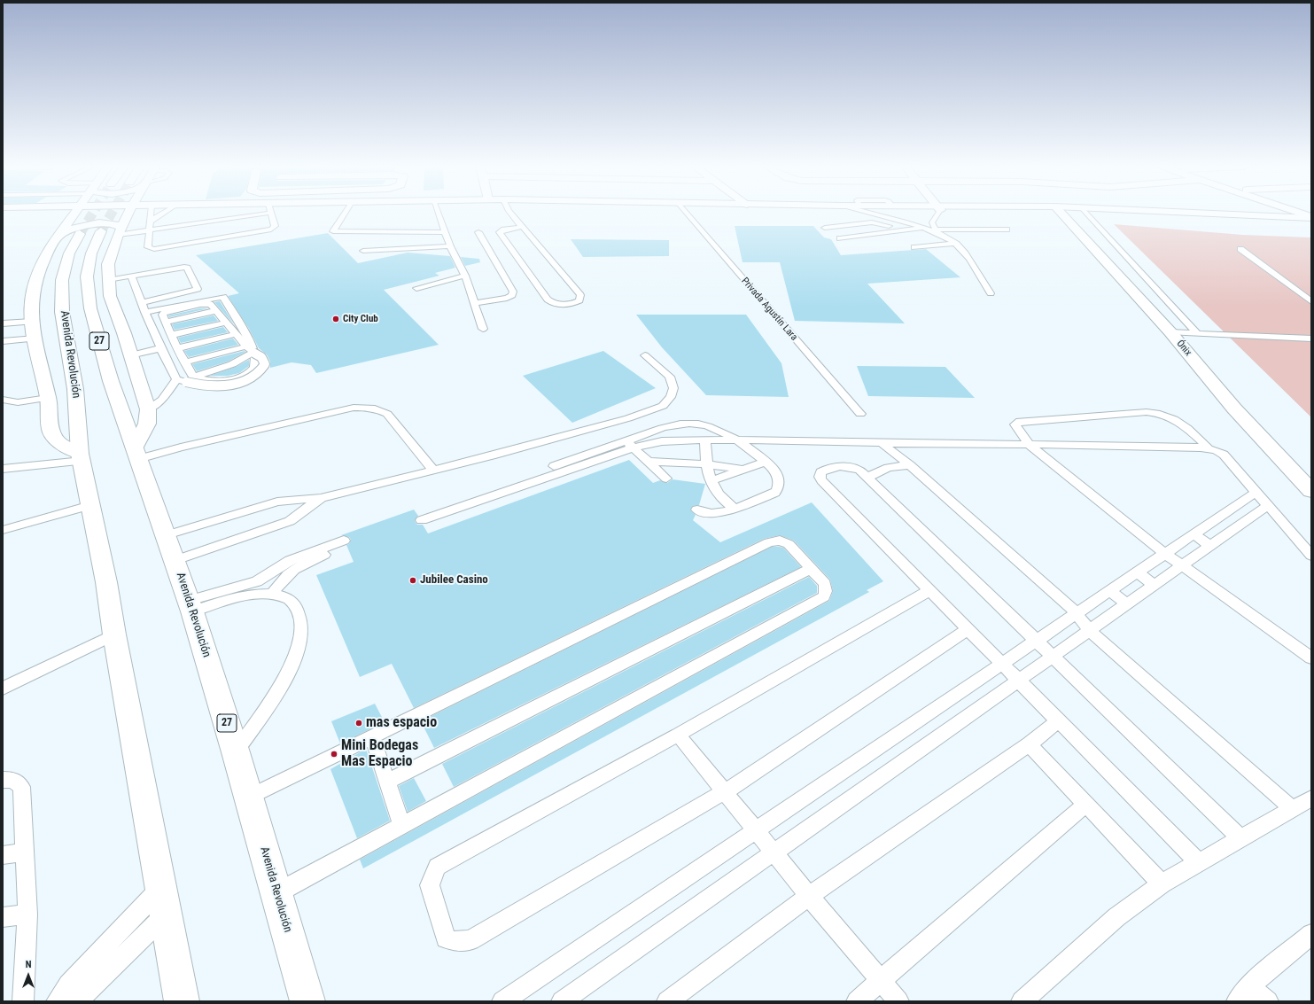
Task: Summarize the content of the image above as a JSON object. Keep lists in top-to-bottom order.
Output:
{
  "streets": {
    "street": ["27", "Ónix", "Avenida Revolución"],
    "lane": ["Privada Agustín Lara"]
  },
  "places": [
    "City Club",
    "Jubilee Casino",
    "mas espacio",
    "Mini Bodegas Mas Espacio"
  ],
  "north": "top"
}
